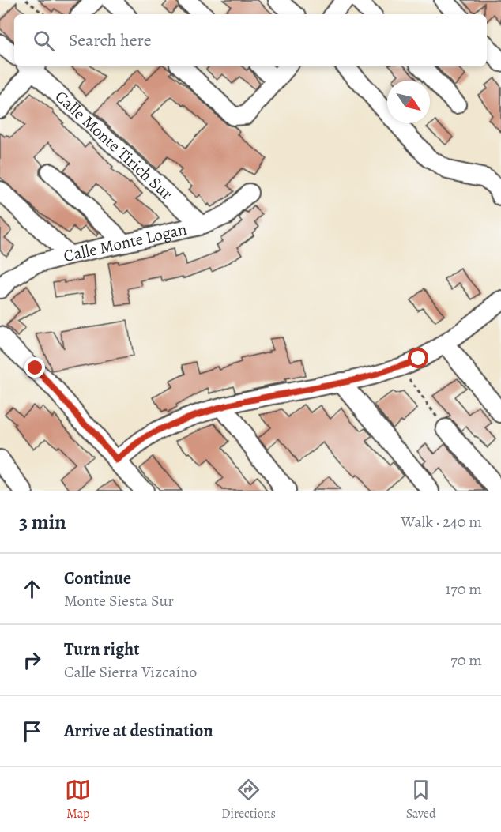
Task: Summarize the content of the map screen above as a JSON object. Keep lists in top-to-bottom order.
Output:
{
  "streets": {
    "street": ["Calle Monte Tirich Sur", "Calle Monte Logan"]
  },
  "crossings": [
    ["Calle Monte Tirich Sur", "Calle Monte Logan"]
  ],
  "north": "bottom right",
  "page": {
    "search": "Search here",
    "heading": ["3 min", "Walk · 240 m"],
    "list": [
      ["Continue", "Monte Siesta Sur", "170 m"],
      ["Turn right", "Calle Sierra Vizcaíno", "70 m"],
      "Arrive at destination"
    ],
    "nav": ["Map", "Directions", "Saved"]
  }
}
